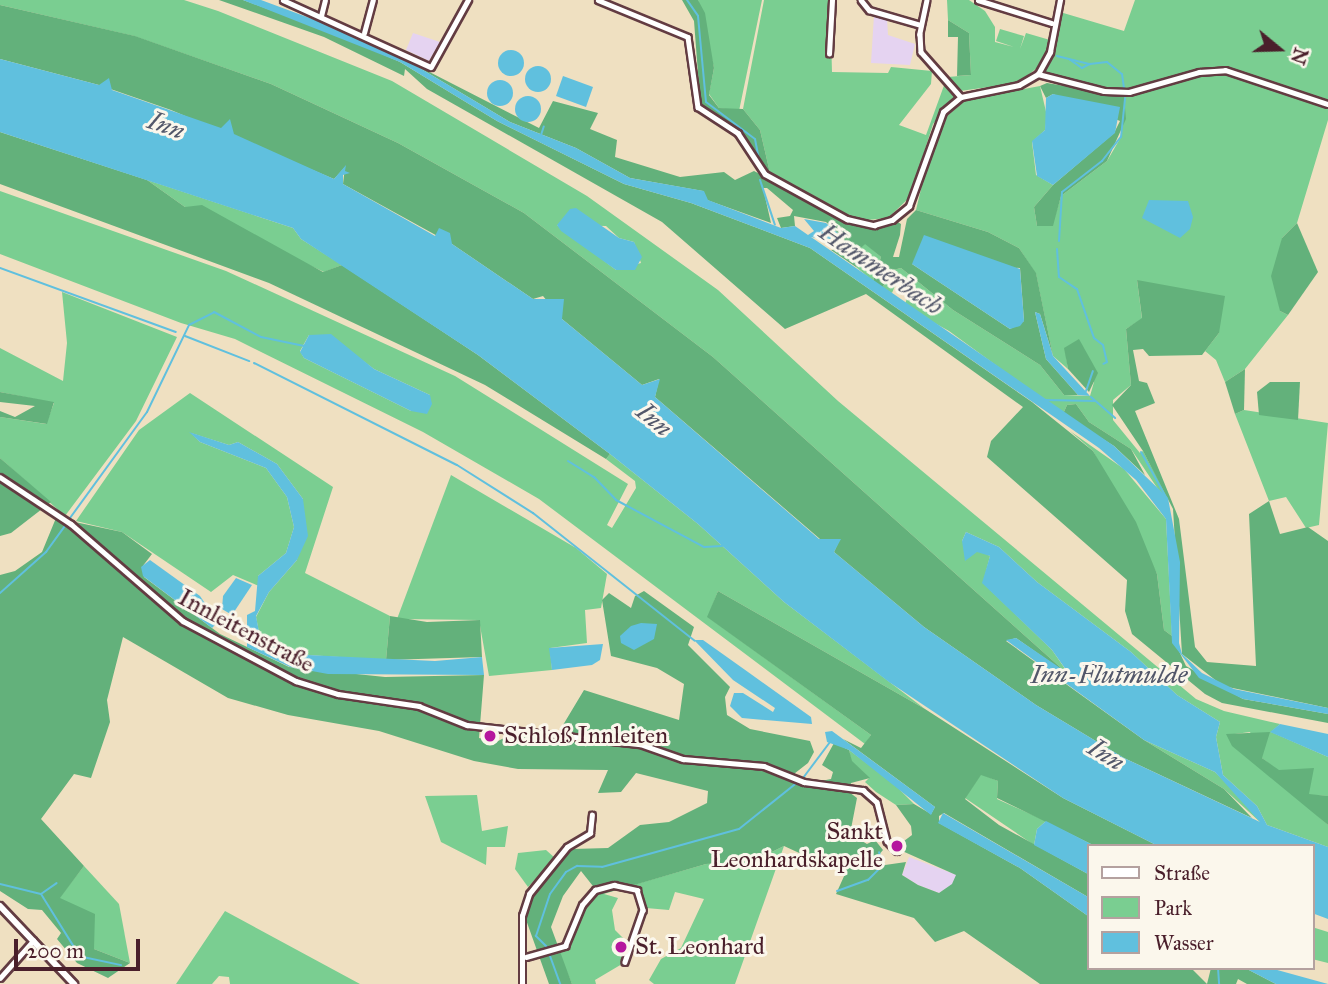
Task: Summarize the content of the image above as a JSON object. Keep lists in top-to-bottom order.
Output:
{
  "streets": {
    "street": ["Innleitenstraße"]
  },
  "water": ["Inn", "Hammerbach", "Inn-Flutmulde"],
  "places": ["Schloß Innleiten", "Sankt Leonhardskapelle", "St. Leonhard"],
  "legend": ["Straße", "Park", "Wasser"],
  "scale_bar": "200 m",
  "north": "right"
}
